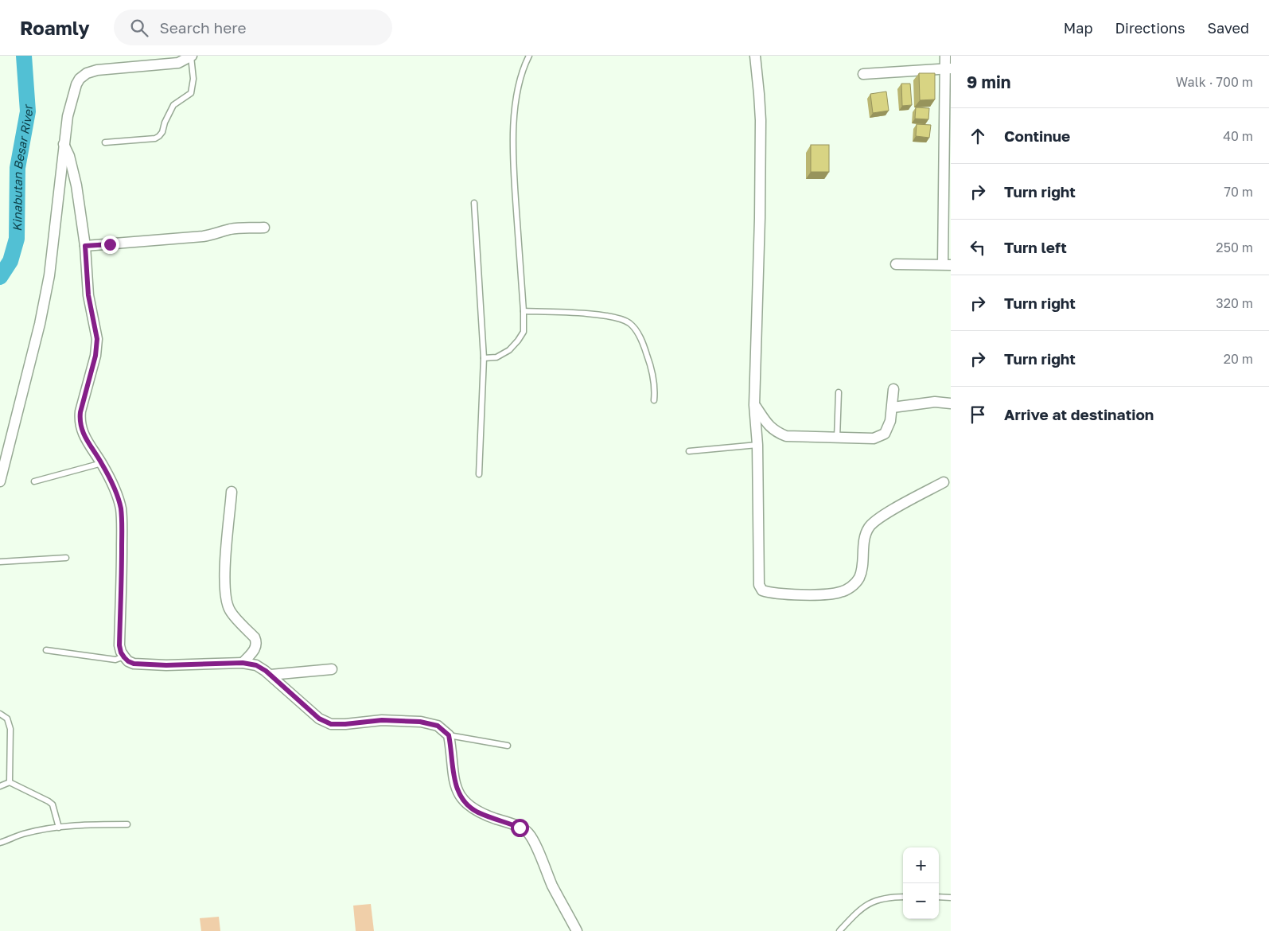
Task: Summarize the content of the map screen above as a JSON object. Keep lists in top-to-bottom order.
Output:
{
  "water": ["Kinabutan Besar River"],
  "page": {
    "header": "Roamly",
    "search": "Search here",
    "nav": ["Map", "Directions", "Saved"],
    "heading": ["9 min", "Walk · 700 m"],
    "list": [
      ["Continue", "40 m"],
      ["Turn right", "70 m"],
      ["Turn left", "250 m"],
      ["Turn right", "320 m"],
      ["Turn right", "20 m"],
      "Arrive at destination"
    ],
    "map_buttons": ["+", "−"]
  }
}
